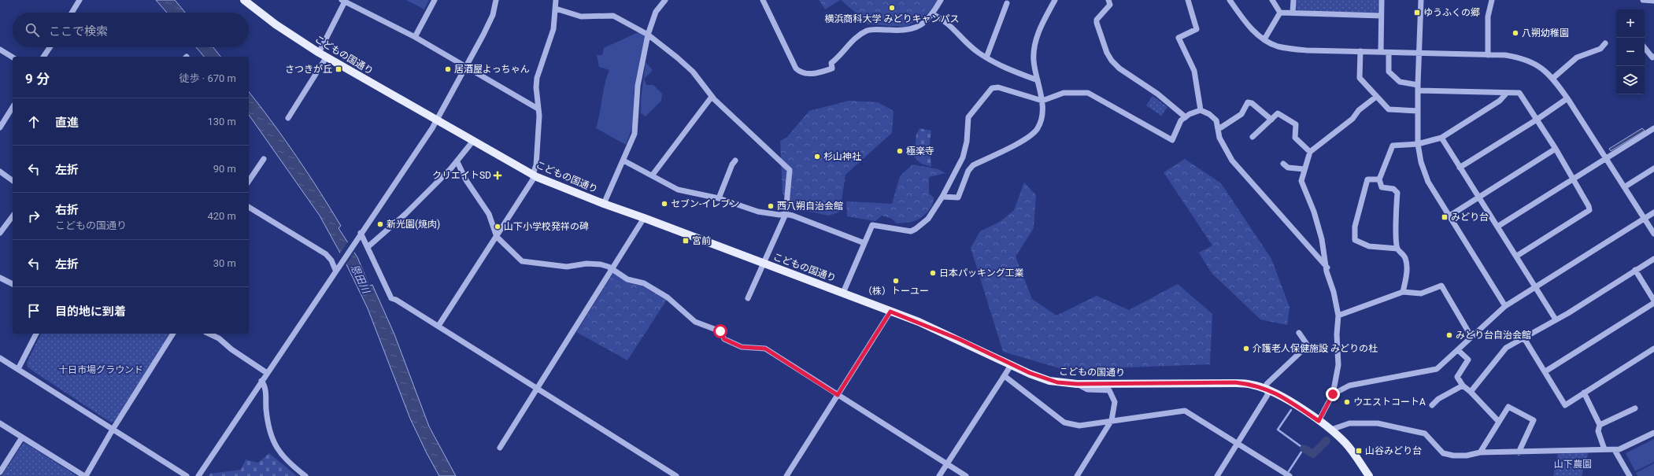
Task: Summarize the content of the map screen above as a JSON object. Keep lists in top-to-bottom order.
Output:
{
  "streets": {
    "main road": ["こどもの国通り"]
  },
  "water": ["恩田川"],
  "parks": ["十日市場グラウンド", "山下農園"],
  "places": {
    "other": [
      "横浜商科大学 みどりキャンパス",
      "八朔幼稚園",
      "居酒屋よっちゃん",
      "極楽寺",
      "杉山神社",
      "セブン-イレブン",
      "西八朔自治会館",
      "新光園(焼肉)",
      "山下小学校発祥の碑",
      "日本パッキング工業",
      "（株）トーユー",
      "みどり台自治会館",
      "介護老人保健施設 みどりの杜",
      "ウエストコートA"
    ],
    "transit": [
      "ゆうふくの郷",
      "さつきが丘",
      "みどり台",
      "宮前",
      "山谷みどり台"
    ],
    "health": ["クリエイトSD"]
  },
  "page": {
    "map_buttons": ["+", "−"],
    "search": "ここで検索",
    "heading": ["9 分", "徒歩 · 670 m"],
    "list": [
      ["直進", "130 m"],
      ["左折", "90 m"],
      ["右折", "こどもの国通り", "420 m"],
      ["左折", "30 m"],
      "目的地に到着"
    ]
  }
}
